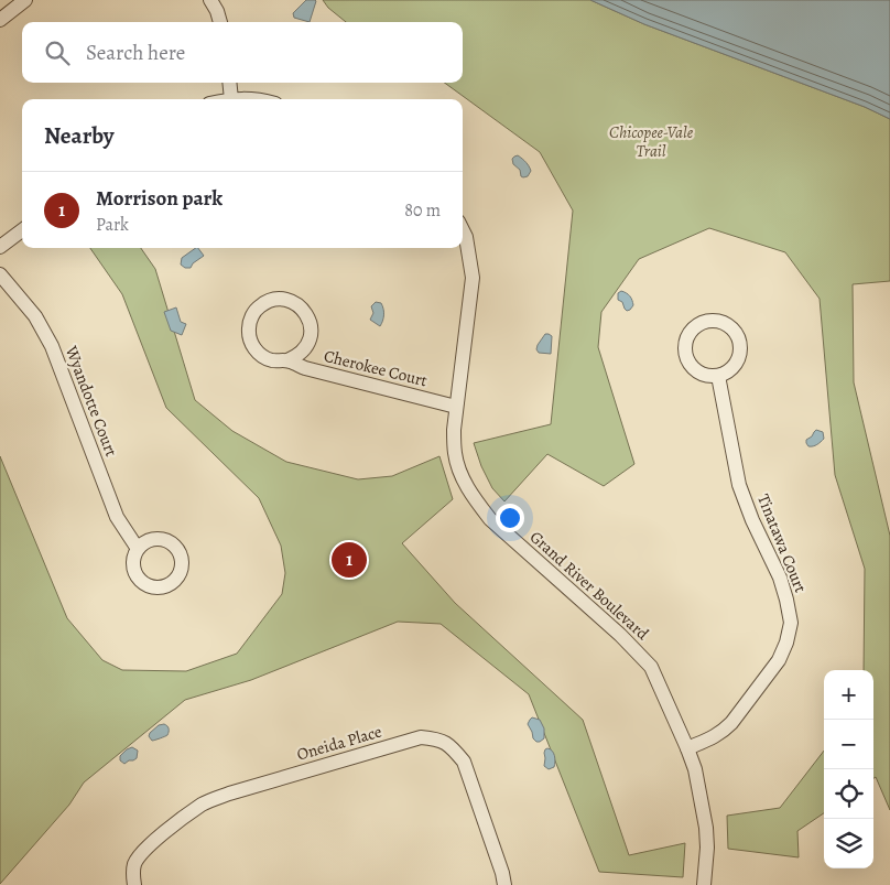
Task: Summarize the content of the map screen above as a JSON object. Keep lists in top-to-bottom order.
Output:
{
  "streets": {
    "street": [
      "Cherokee Court",
      "Wyandotte Court",
      "Tinatawa Court",
      "Grand River Boulevard",
      "Oneida Place"
    ]
  },
  "crossings": [
    ["Cherokee Court", "Grand River Boulevard"],
    ["Tinatawa Court", "Grand River Boulevard"]
  ],
  "parks": ["Chicopee-Vale Trail"],
  "page": {
    "search": "Search here",
    "heading": "Nearby",
    "list": [
      {
        "mark": "1",
        "name": "Morrison park",
        "note": "Park",
        "value": "80 m"
      }
    ],
    "pins": "1",
    "map_buttons": ["+", "−"]
  }
}
